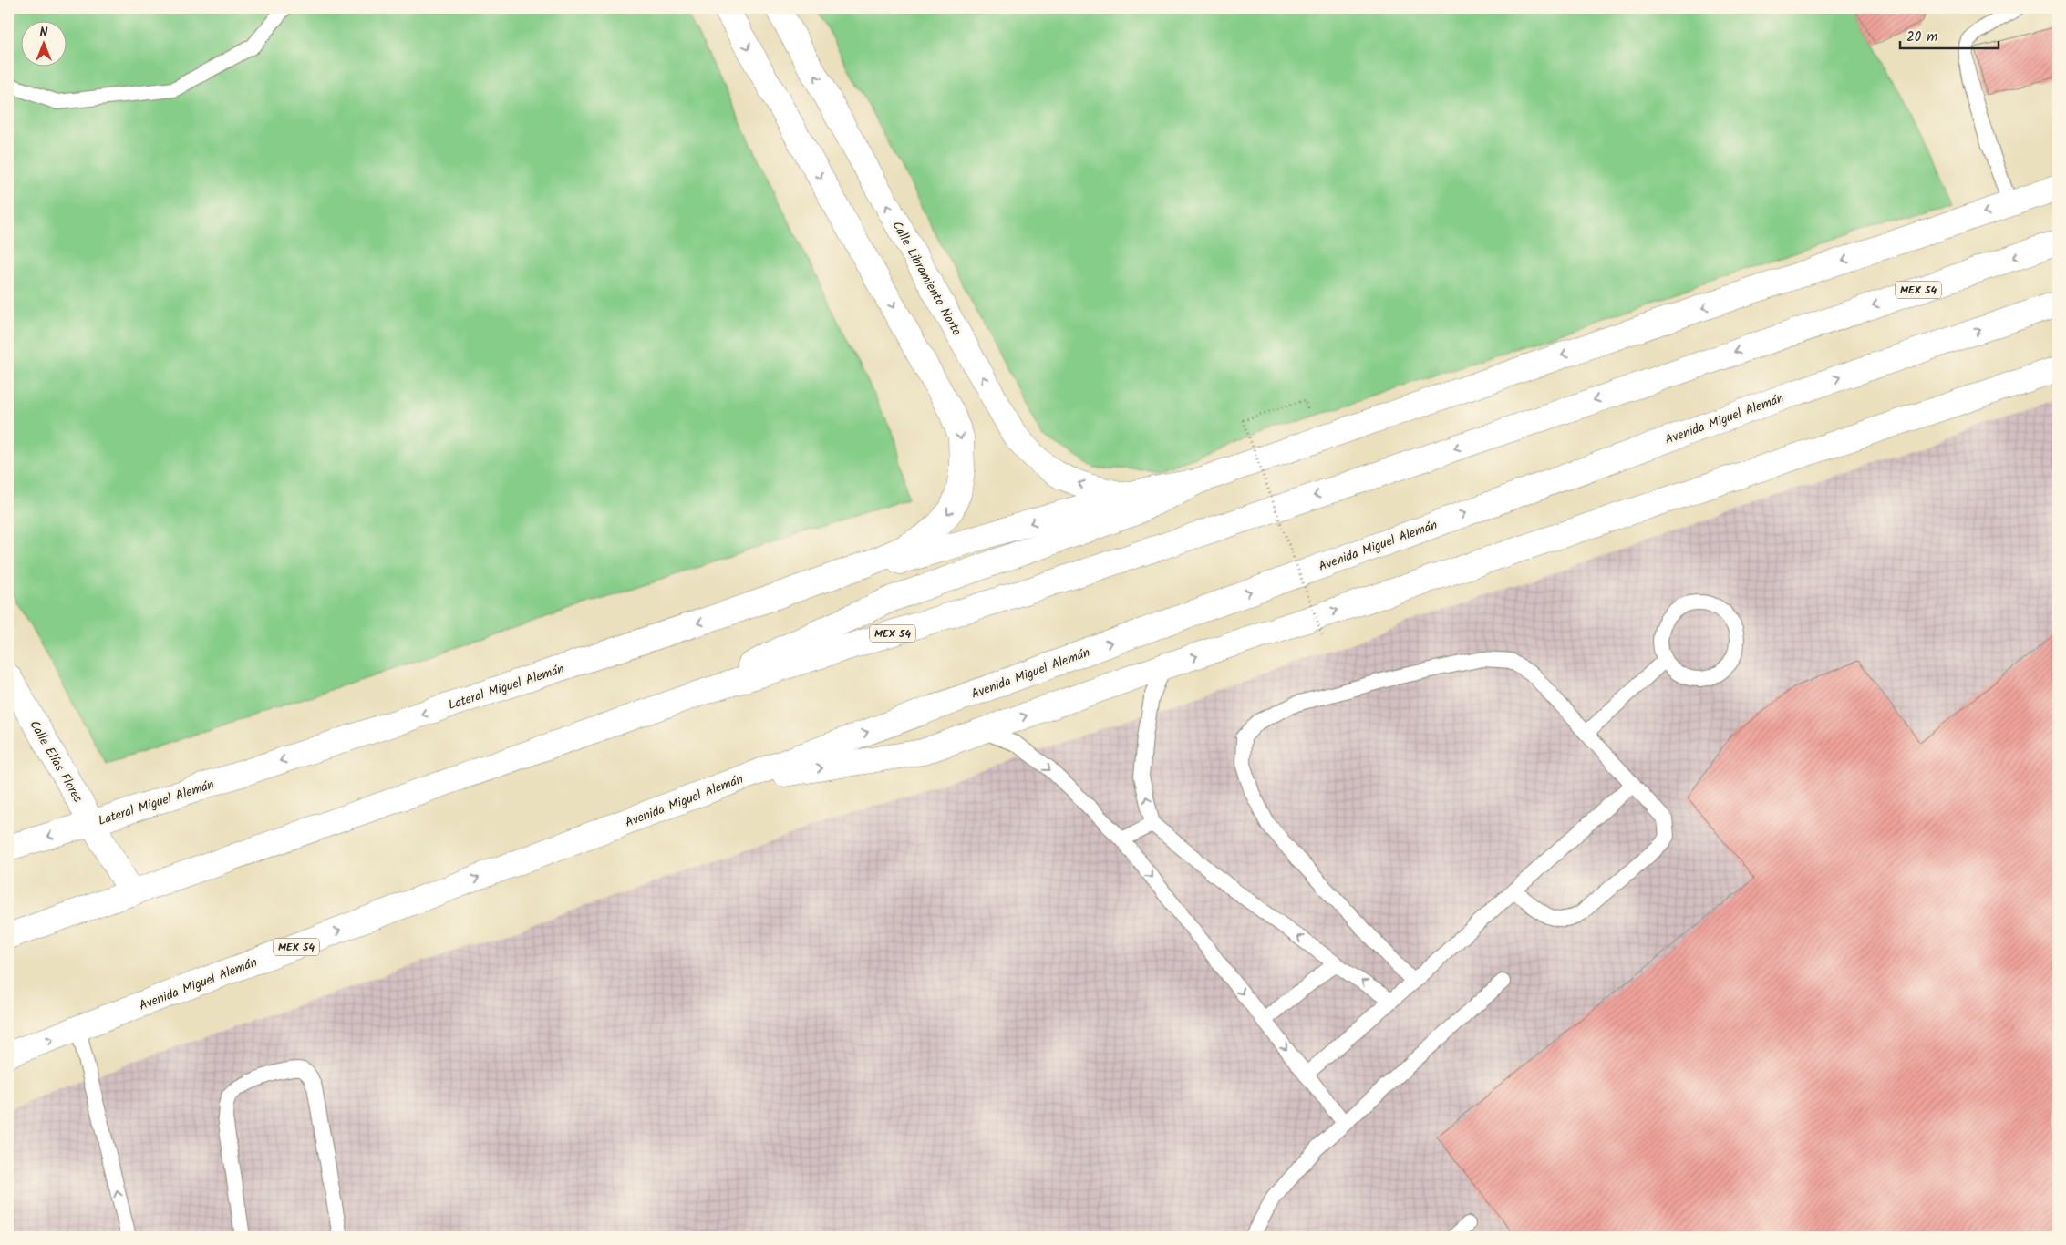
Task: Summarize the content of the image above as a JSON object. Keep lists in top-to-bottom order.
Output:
{
  "streets": {
    "main road": [
      "Calle Libramiento Norte",
      "MEX 54",
      "Avenida Miguel Alemán",
      "Lateral Miguel Alemán",
      "Calle Elías Flores"
    ]
  },
  "crossings": [
    ["MEX 54", "Calle Elías Flores"],
    ["Lateral Miguel Alemán", "Calle Elías Flores"]
  ],
  "one_way": ["Calle Libramiento Norte"],
  "scale_bar": "20 m",
  "north": "top"
}
